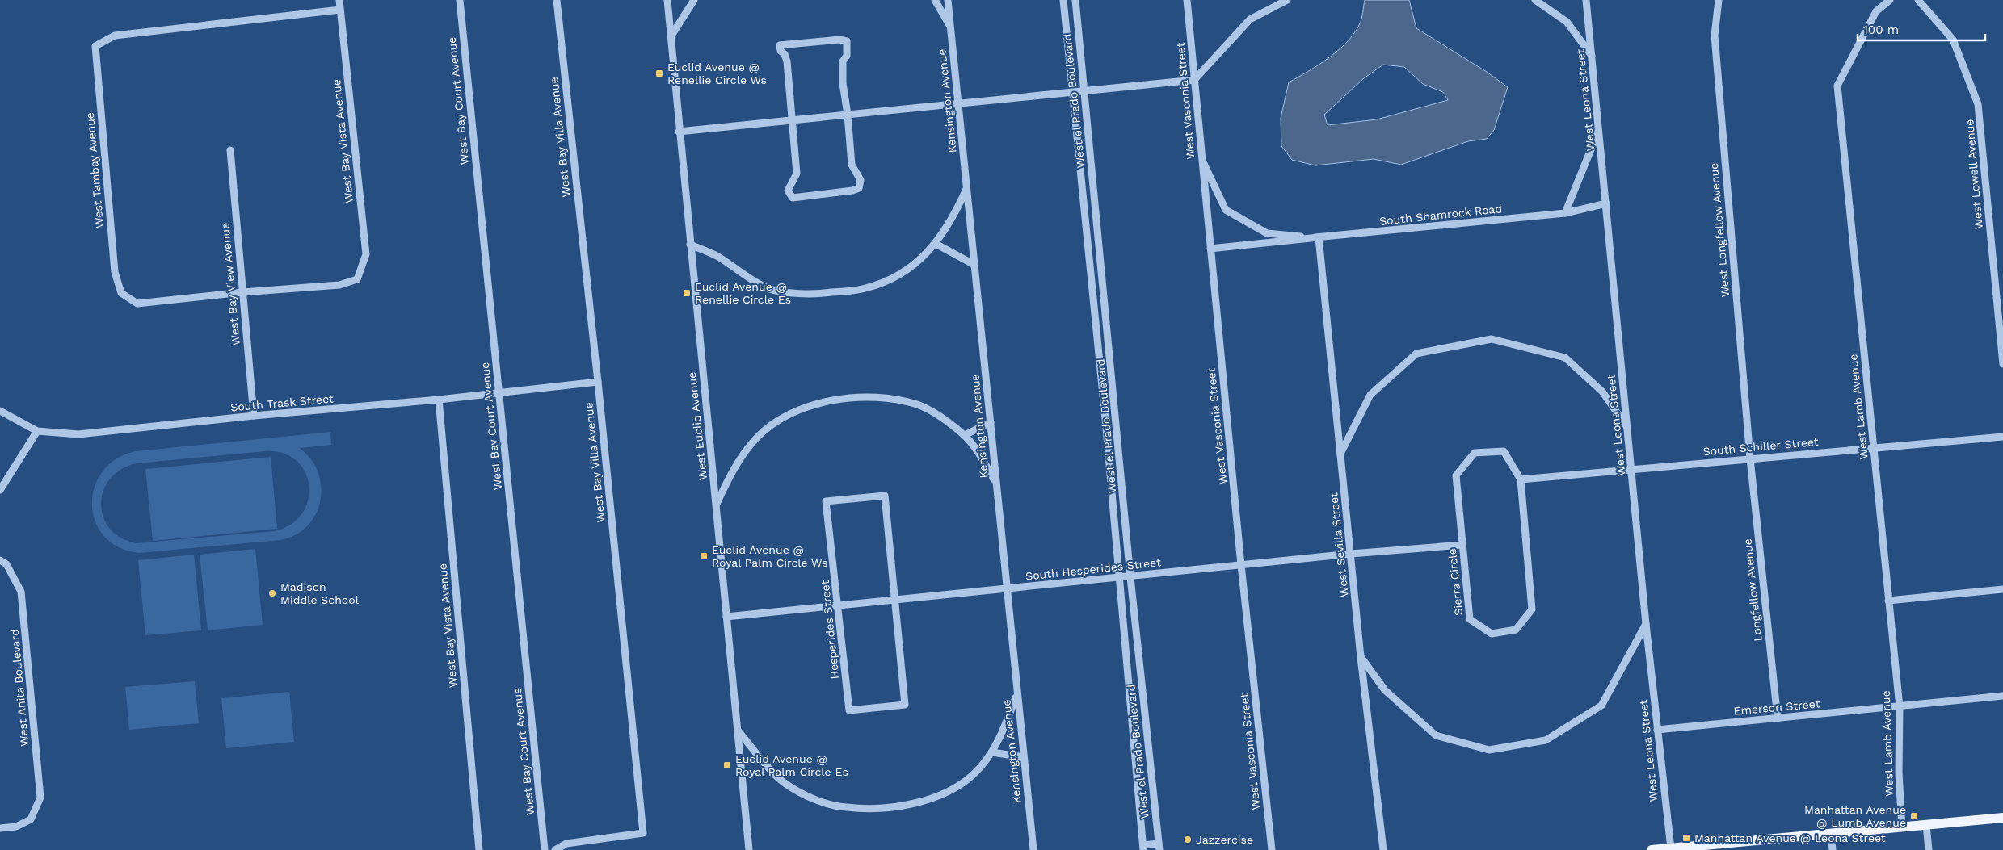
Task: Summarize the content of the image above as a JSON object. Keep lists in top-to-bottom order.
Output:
{
  "streets": {
    "street": [
      "West Leona Street",
      "West Bay Court Avenue",
      "Kensington Avenue",
      "West el Prado Boulevard",
      "West Vasconia Street",
      "West Bay Villa Avenue",
      "West Bay Vista Avenue",
      "West Tambay Avenue",
      "West Lowell Avenue",
      "South Shamrock Road",
      "West Longfellow Avenue",
      "West Bay View Avenue",
      "South Trask Street",
      "West Lamb Avenue",
      "West Euclid Avenue",
      "South Schiller Street",
      "West Sevilla Street",
      "South Hesperides Street",
      "Sierra Circle",
      "Longfellow Avenue",
      "Hesperides Street",
      "West Anita Boulevard",
      "Emerson Street"
    ]
  },
  "crossings": [
    ["West Leona Street", "South Shamrock Road"],
    ["West Leona Street", "South Schiller Street"],
    ["West Leona Street", "Emerson Street"],
    ["West Bay Court Avenue", "South Trask Street"],
    ["Kensington Avenue", "South Hesperides Street"],
    ["West el Prado Boulevard", "South Hesperides Street"],
    ["West Vasconia Street", "South Shamrock Road"],
    ["West Vasconia Street", "South Hesperides Street"],
    ["West Bay Villa Avenue", "South Trask Street"],
    ["West Bay Vista Avenue", "West Tambay Avenue"],
    ["West Bay Vista Avenue", "West Bay View Avenue"],
    ["West Bay Vista Avenue", "South Trask Street"],
    ["West Tambay Avenue", "West Bay View Avenue"],
    ["South Shamrock Road", "West Sevilla Street"],
    ["West Longfellow Avenue", "South Schiller Street"],
    ["West Longfellow Avenue", "Longfellow Avenue"],
    ["West Bay View Avenue", "South Trask Street"],
    ["West Lamb Avenue", "South Schiller Street"],
    ["West Lamb Avenue", "Emerson Street"],
    ["West Euclid Avenue", "South Hesperides Street"],
    ["South Schiller Street", "Sierra Circle"],
    ["South Schiller Street", "Longfellow Avenue"],
    ["West Sevilla Street", "South Hesperides Street"],
    ["South Hesperides Street", "Sierra Circle"],
    ["South Hesperides Street", "Hesperides Street"],
    ["Longfellow Avenue", "Emerson Street"]
  ],
  "places": {
    "transit": [
      "Euclid Avenue @ Renellie Circle Ws",
      "Euclid Avenue @ Renellie Circle Es",
      "Euclid Avenue @ Royal Palm Circle Ws",
      "Euclid Avenue @ Royal Palm Circle Es",
      "Manhattan Avenue @ Lumb Avenue",
      "Manhattan Avenue @ Leona Street"
    ],
    "other": ["Madison Middle School", "Jazzercise"]
  },
  "scale_bar": "100 m"
}
